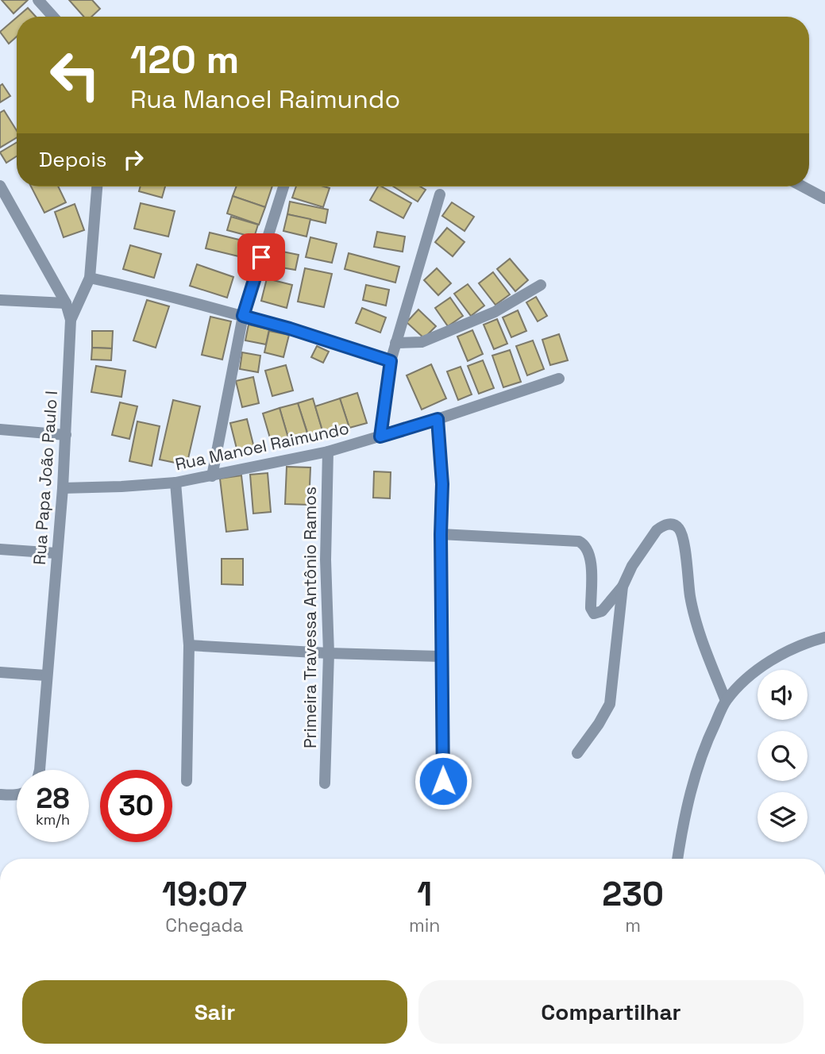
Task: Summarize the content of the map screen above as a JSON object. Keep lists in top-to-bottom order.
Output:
{
  "streets": {
    "street": ["Rua Manoel Raimundo", "Rua Papa João Paulo I", "Primeira Travessa Antônio Ramos"]
  },
  "crossings": [
    ["Rua Manoel Raimundo", "Rua Papa João Paulo I"],
    ["Rua Manoel Raimundo", "Primeira Travessa Antônio Ramos"]
  ],
  "page": {
    "turn": ["120 m", "Rua Manoel Raimundo"],
    "then": "Depois",
    "speed": "28 km/h",
    "limit": "30",
    "eta": [
      "19:07",
      "Chegada",
      "1",
      "min",
      "230",
      "m"
    ],
    "buttons": ["Sair", "Compartilhar"]
  }
}
